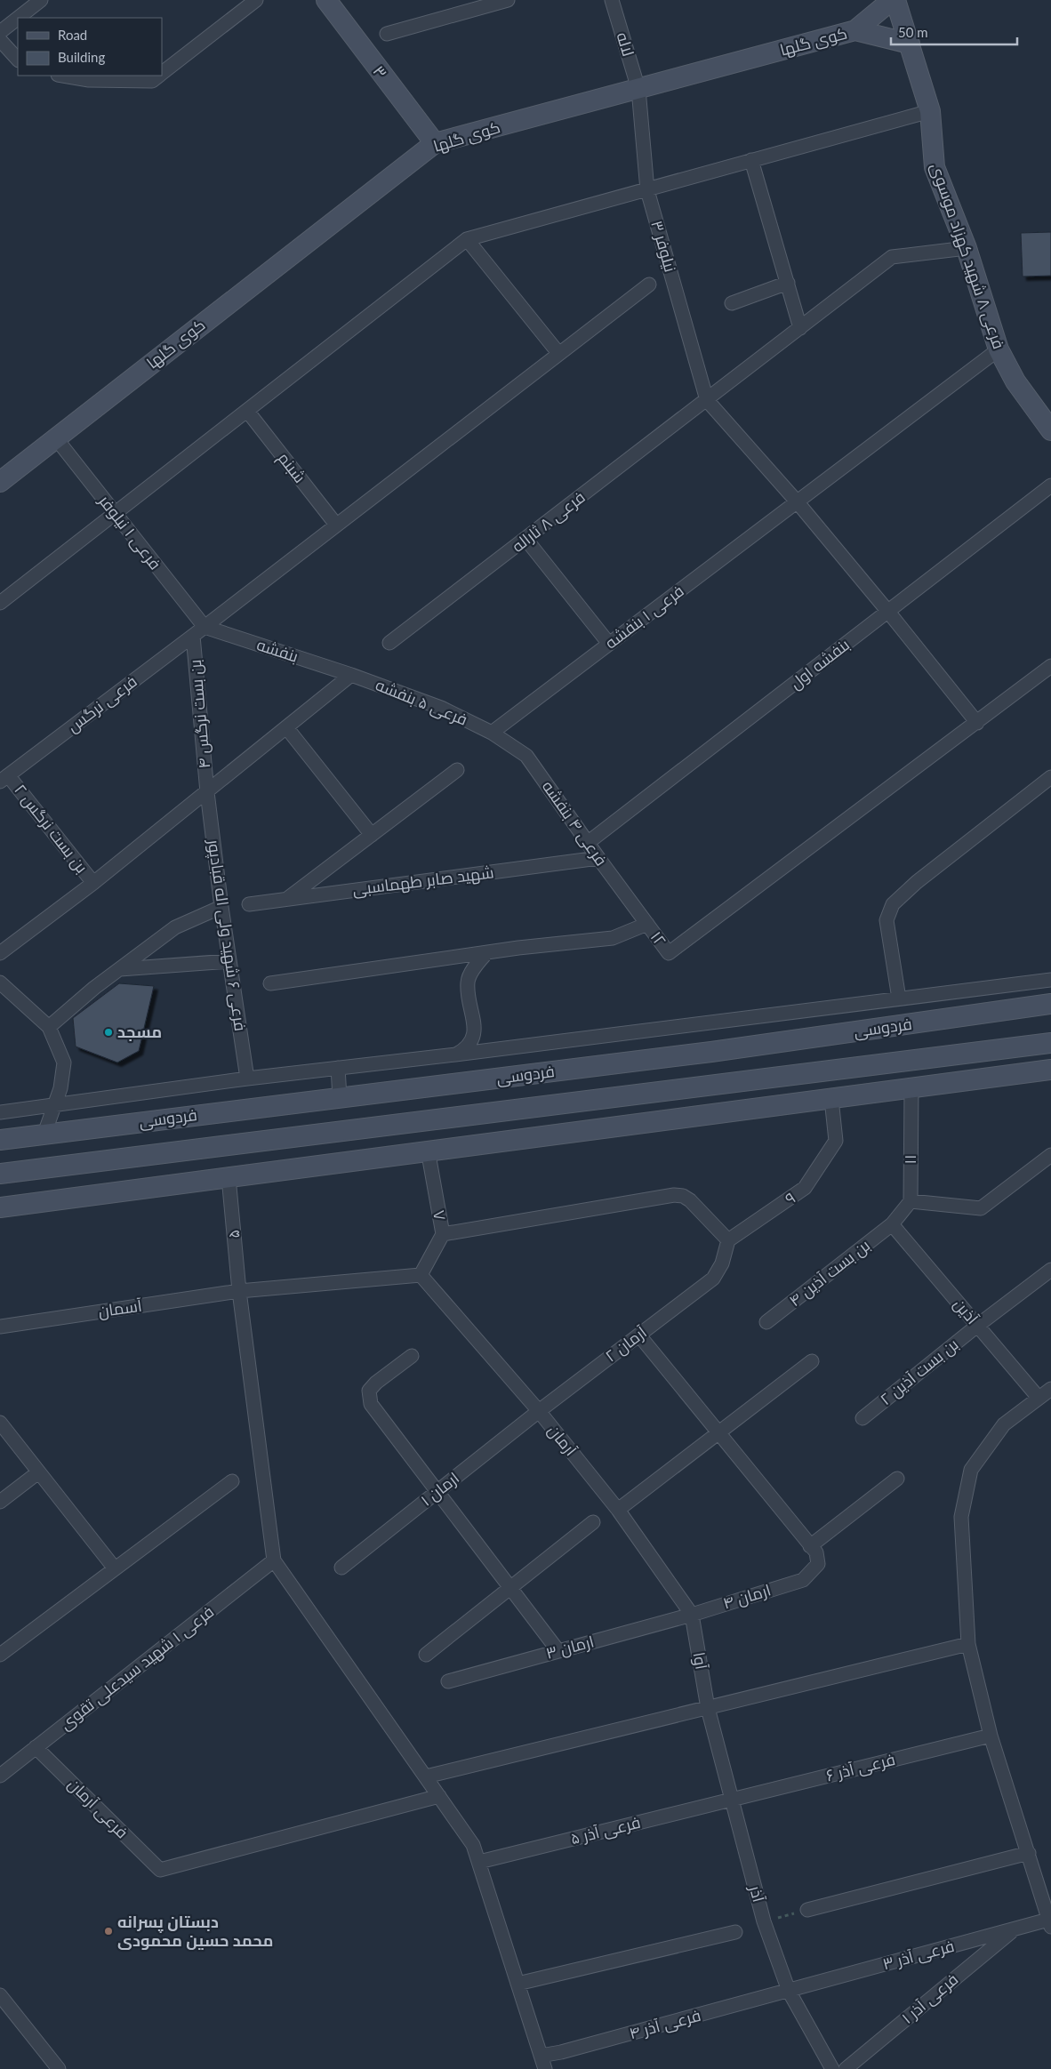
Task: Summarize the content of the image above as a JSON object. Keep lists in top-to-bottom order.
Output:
{
  "streets": {
    "street": [
      "کوی گلها",
      "لاله",
      "۳",
      "نیلوفر ۳",
      "فرعی ۸ شهید کهزاد موسوی",
      "شبنم",
      "فرعی ۸ ثاراله",
      "فرعی ۱ نیلوفر",
      "فرعی ۱ بنفشه",
      "بنفشه",
      "بنفشه اول",
      "فرعی ۵ بنفشه",
      "فرعی نرگس",
      "بن بست نرگس ۴",
      "فرعی ۴ بنفشه",
      "بن بست نرگس ۲",
      "شهید صابر طهماسبی",
      "فرعی ۶ شهید ولی اله قبادپور",
      "۱۲",
      "فردوسی",
      "۱۱",
      "۹",
      "۷",
      "۵",
      "بن بست آذین ۴",
      "آسمان",
      "آذین",
      "آرمان ۲",
      "بن بست آذین ۲",
      "آرمان",
      "ارمان ۱",
      "ارمان ۴",
      "ارمان ۳",
      "آوا",
      "فرعی ۱ شهید سیدعلی تقوی",
      "فرعی آذر ۶",
      "فرعی آرمان",
      "فرعی آذر ۵",
      "آذر",
      "فرعی آذر ۳",
      "فرعی آذر ۱",
      "فرعی آذر ۴"
    ]
  },
  "crossings": [
    ["کوی گلها", "لاله"],
    ["کوی گلها", "۳"],
    ["کوی گلها", "نیلوفر ۳"],
    ["کوی گلها", "فرعی ۸ شهید کهزاد موسوی"],
    ["کوی گلها", "فرعی ۱ نیلوفر"],
    ["لاله", "نیلوفر ۳"],
    ["نیلوفر ۳", "فرعی ۸ ثاراله"],
    ["فرعی ۸ شهید کهزاد موسوی", "فرعی ۸ ثاراله"],
    ["فرعی ۸ شهید کهزاد موسوی", "فرعی ۱ بنفشه"],
    ["شبنم", "فرعی نرگس"],
    ["فرعی ۱ نیلوفر", "بنفشه"],
    ["فرعی ۱ نیلوفر", "فرعی نرگس"],
    ["فرعی ۱ بنفشه", "فرعی ۵ بنفشه"],
    ["فرعی ۱ بنفشه", "فرعی ۴ بنفشه"],
    ["بنفشه", "فرعی ۵ بنفشه"],
    ["بنفشه", "فرعی نرگس"],
    ["بنفشه اول", "فرعی ۴ بنفشه"],
    ["فرعی ۵ بنفشه", "فرعی ۴ بنفشه"],
    ["فرعی نرگس", "بن بست نرگس ۴"],
    ["فرعی نرگس", "بن بست نرگس ۲"],
    ["بن بست نرگس ۴", "فرعی ۶ شهید ولی اله قبادپور"],
    ["فرعی ۴ بنفشه", "شهید صابر طهماسبی"],
    ["فرعی ۴ بنفشه", "۱۲"],
    ["۹", "آرمان ۲"],
    ["۷", "آسمان"],
    ["۷", "آرمان"],
    ["۵", "آسمان"],
    ["۵", "فرعی ۱ شهید سیدعلی تقوی"],
    ["بن بست آذین ۴", "آذین"],
    ["آسمان", "آرمان"],
    ["آذین", "بن بست آذین ۲"],
    ["آرمان ۲", "آرمان"],
    ["آرمان ۲", "ارمان ۱"],
    ["آرمان", "ارمان ۱"],
    ["آرمان", "ارمان ۴"],
    ["آرمان", "ارمان ۳"],
    ["آرمان", "آوا"],
    ["ارمان ۴", "ارمان ۳"],
    ["ارمان ۴", "آوا"],
    ["ارمان ۳", "آوا"],
    ["آوا", "آذر"],
    ["فرعی ۱ شهید سیدعلی تقوی", "فرعی آرمان"],
    ["فرعی آذر ۶", "فرعی آذر ۵"],
    ["فرعی آذر ۶", "آذر"],
    ["فرعی آذر ۵", "آذر"],
    ["آذر", "فرعی آذر ۳"],
    ["آذر", "فرعی آذر ۴"],
    ["فرعی آذر ۳", "فرعی آذر ۱"],
    ["فرعی آذر ۳", "فرعی آذر ۴"]
  ],
  "places": ["مسجد", "دبستان پسرانه محمد حسین محمودی"],
  "legend": ["Road", "Building"],
  "scale_bar": "50 m"
}
